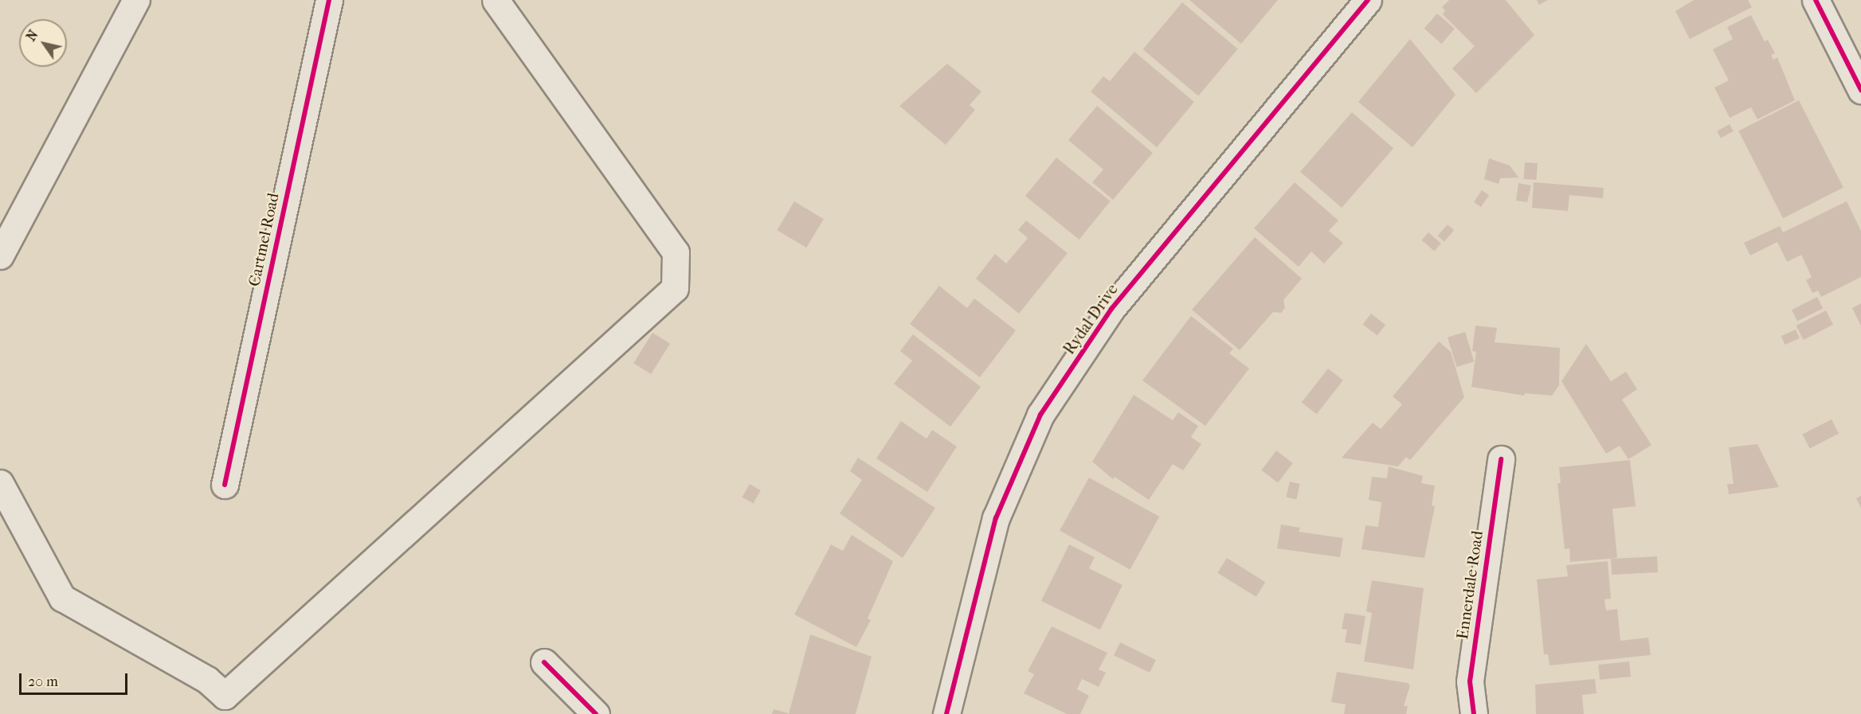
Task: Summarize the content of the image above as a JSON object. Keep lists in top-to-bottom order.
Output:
{
  "streets": {
    "street": ["Cartmel Road", "Rydal Drive", "Ennerdale Road"]
  },
  "scale_bar": "20 m",
  "north": "top left"
}
